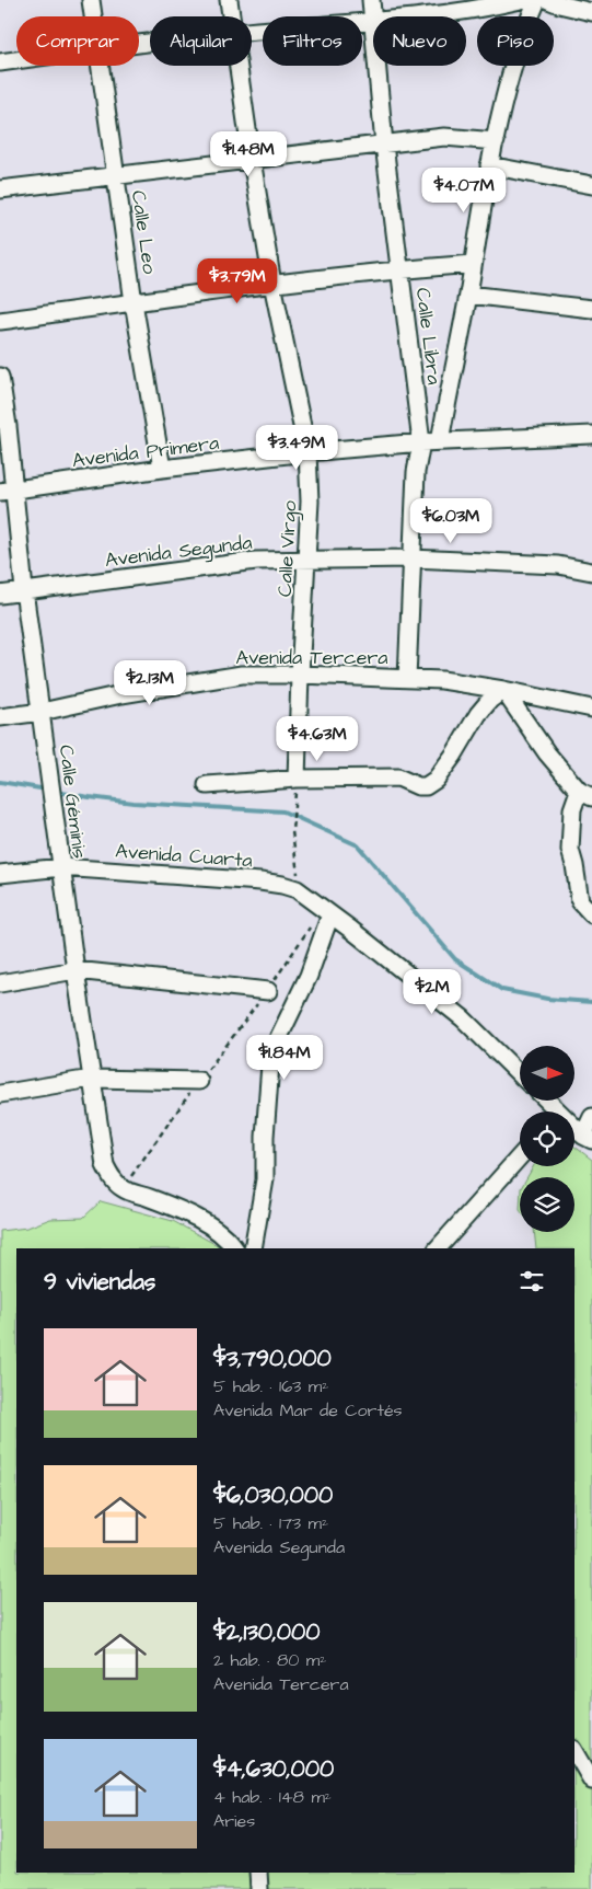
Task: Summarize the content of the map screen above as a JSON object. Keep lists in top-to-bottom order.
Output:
{
  "streets": {
    "street": [
      "Calle Leo",
      "Calle Libra",
      "Avenida Primera",
      "Calle Virgo",
      "Avenida Segunda",
      "Avenida Tercera",
      "Calle Géminis",
      "Avenida Cuarta"
    ]
  },
  "crossings": [
    ["Calle Leo", "Avenida Primera"],
    ["Calle Libra", "Avenida Primera"],
    ["Calle Libra", "Avenida Segunda"],
    ["Calle Libra", "Avenida Tercera"],
    ["Avenida Primera", "Calle Virgo"],
    ["Avenida Primera", "Calle Géminis"],
    ["Calle Virgo", "Avenida Segunda"],
    ["Calle Virgo", "Avenida Tercera"],
    ["Avenida Segunda", "Calle Géminis"],
    ["Avenida Tercera", "Calle Géminis"],
    ["Calle Géminis", "Avenida Cuarta"]
  ],
  "north": "right",
  "page": {
    "chip": [
      "Comprar",
      "Alquilar",
      "Filtros",
      "Nuevo",
      "Piso"
    ],
    "price": [
      "$1.48M",
      "$4.07M",
      "$3.79M",
      "$3.49M",
      "$6.03M",
      "$2.13M",
      "$4.63M",
      "$2M",
      "$1.84M"
    ],
    "heading": "9 viviendas",
    "list": [
      {
        "name": "$3,790,000",
        "note": "5 hab. · 163 m² · Avenida Mar de Cortés"
      },
      {
        "name": "$6,030,000",
        "note": "5 hab. · 173 m² · Avenida Segunda"
      },
      {
        "name": "$2,130,000",
        "note": "2 hab. · 80 m² · Avenida Tercera"
      },
      {
        "name": "$4,630,000",
        "note": "4 hab. · 148 m² · Aries"
      }
    ]
  }
}
